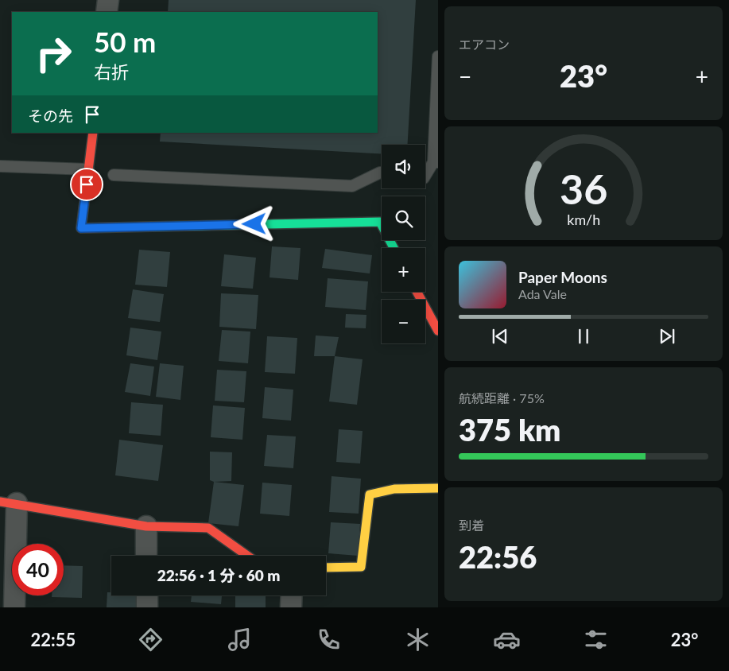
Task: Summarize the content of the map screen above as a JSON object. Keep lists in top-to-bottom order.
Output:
{
  "page": {
    "tile": [
      "エアコン",
      ["航続距離 · 75%", "375 km"],
      ["到着", "22:56"]
    ],
    "turn": ["50 m", "右折"],
    "heat": ["−", "23°", "+"],
    "then": "その先",
    "map_buttons": ["+", "−"],
    "song": ["Paper Moons", "Ada Vale"],
    "limit": "40",
    "trip": "22:56 · 1 分 · 60 m",
    "tabs": ["22:55", "23°"],
    "gauge": ["36", "km/h"]
  }
}
